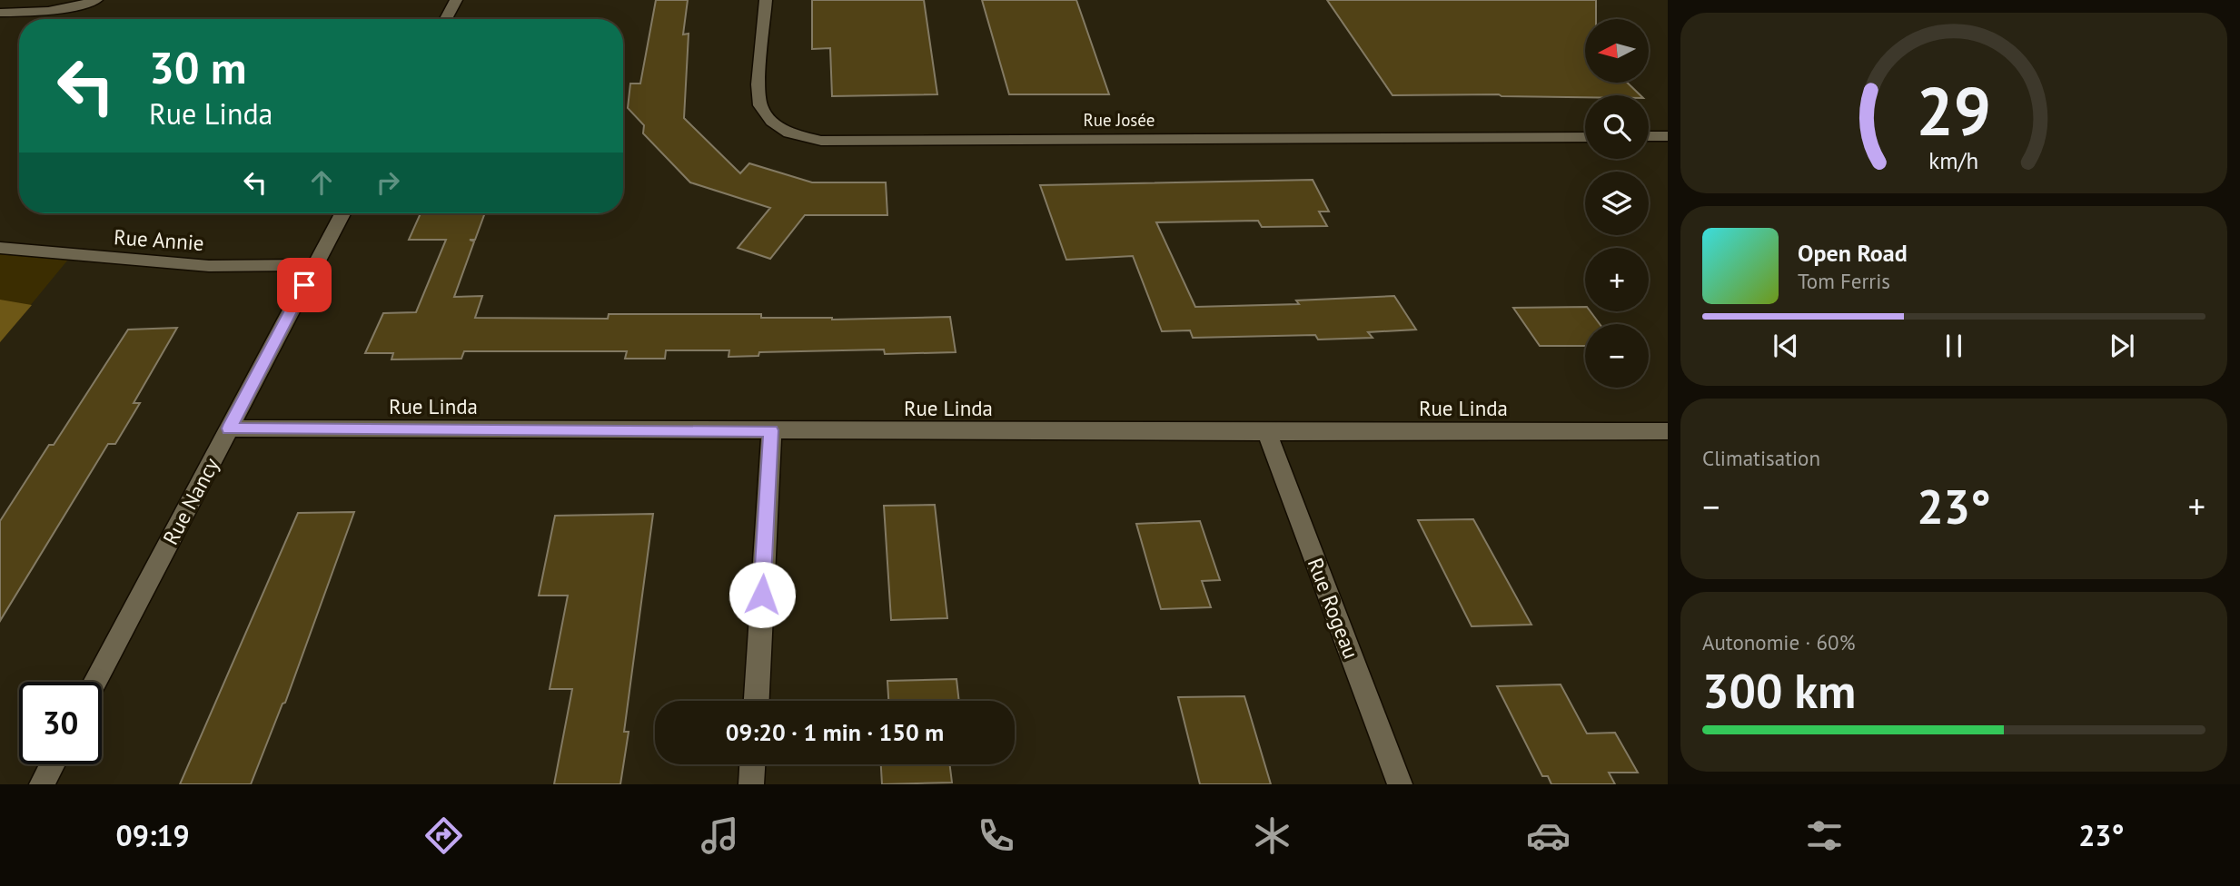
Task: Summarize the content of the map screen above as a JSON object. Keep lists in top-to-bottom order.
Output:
{
  "streets": {
    "street": [
      "Rue Josée",
      "Rue Annie",
      "Rue Linda",
      "Rue Nancy",
      "Rue Rogeau"
    ]
  },
  "crossings": [
    ["Rue Annie", "Rue Nancy"],
    ["Rue Linda", "Rue Nancy"],
    ["Rue Linda", "Rue Rogeau"]
  ],
  "north": "left",
  "page": {
    "map_buttons": ["+", "−"],
    "turn": ["30 m", "Rue Linda"],
    "song": ["Open Road", "Tom Ferris"],
    "tile": [
      "Climatisation",
      ["Autonomie · 60%", "300 km"]
    ],
    "heat": ["−", "23°", "+"],
    "limit": "30",
    "trip": "09:20 · 1 min · 150 m",
    "tabs": ["09:19", "23°"],
    "gauge": ["29", "km/h"]
  }
}
